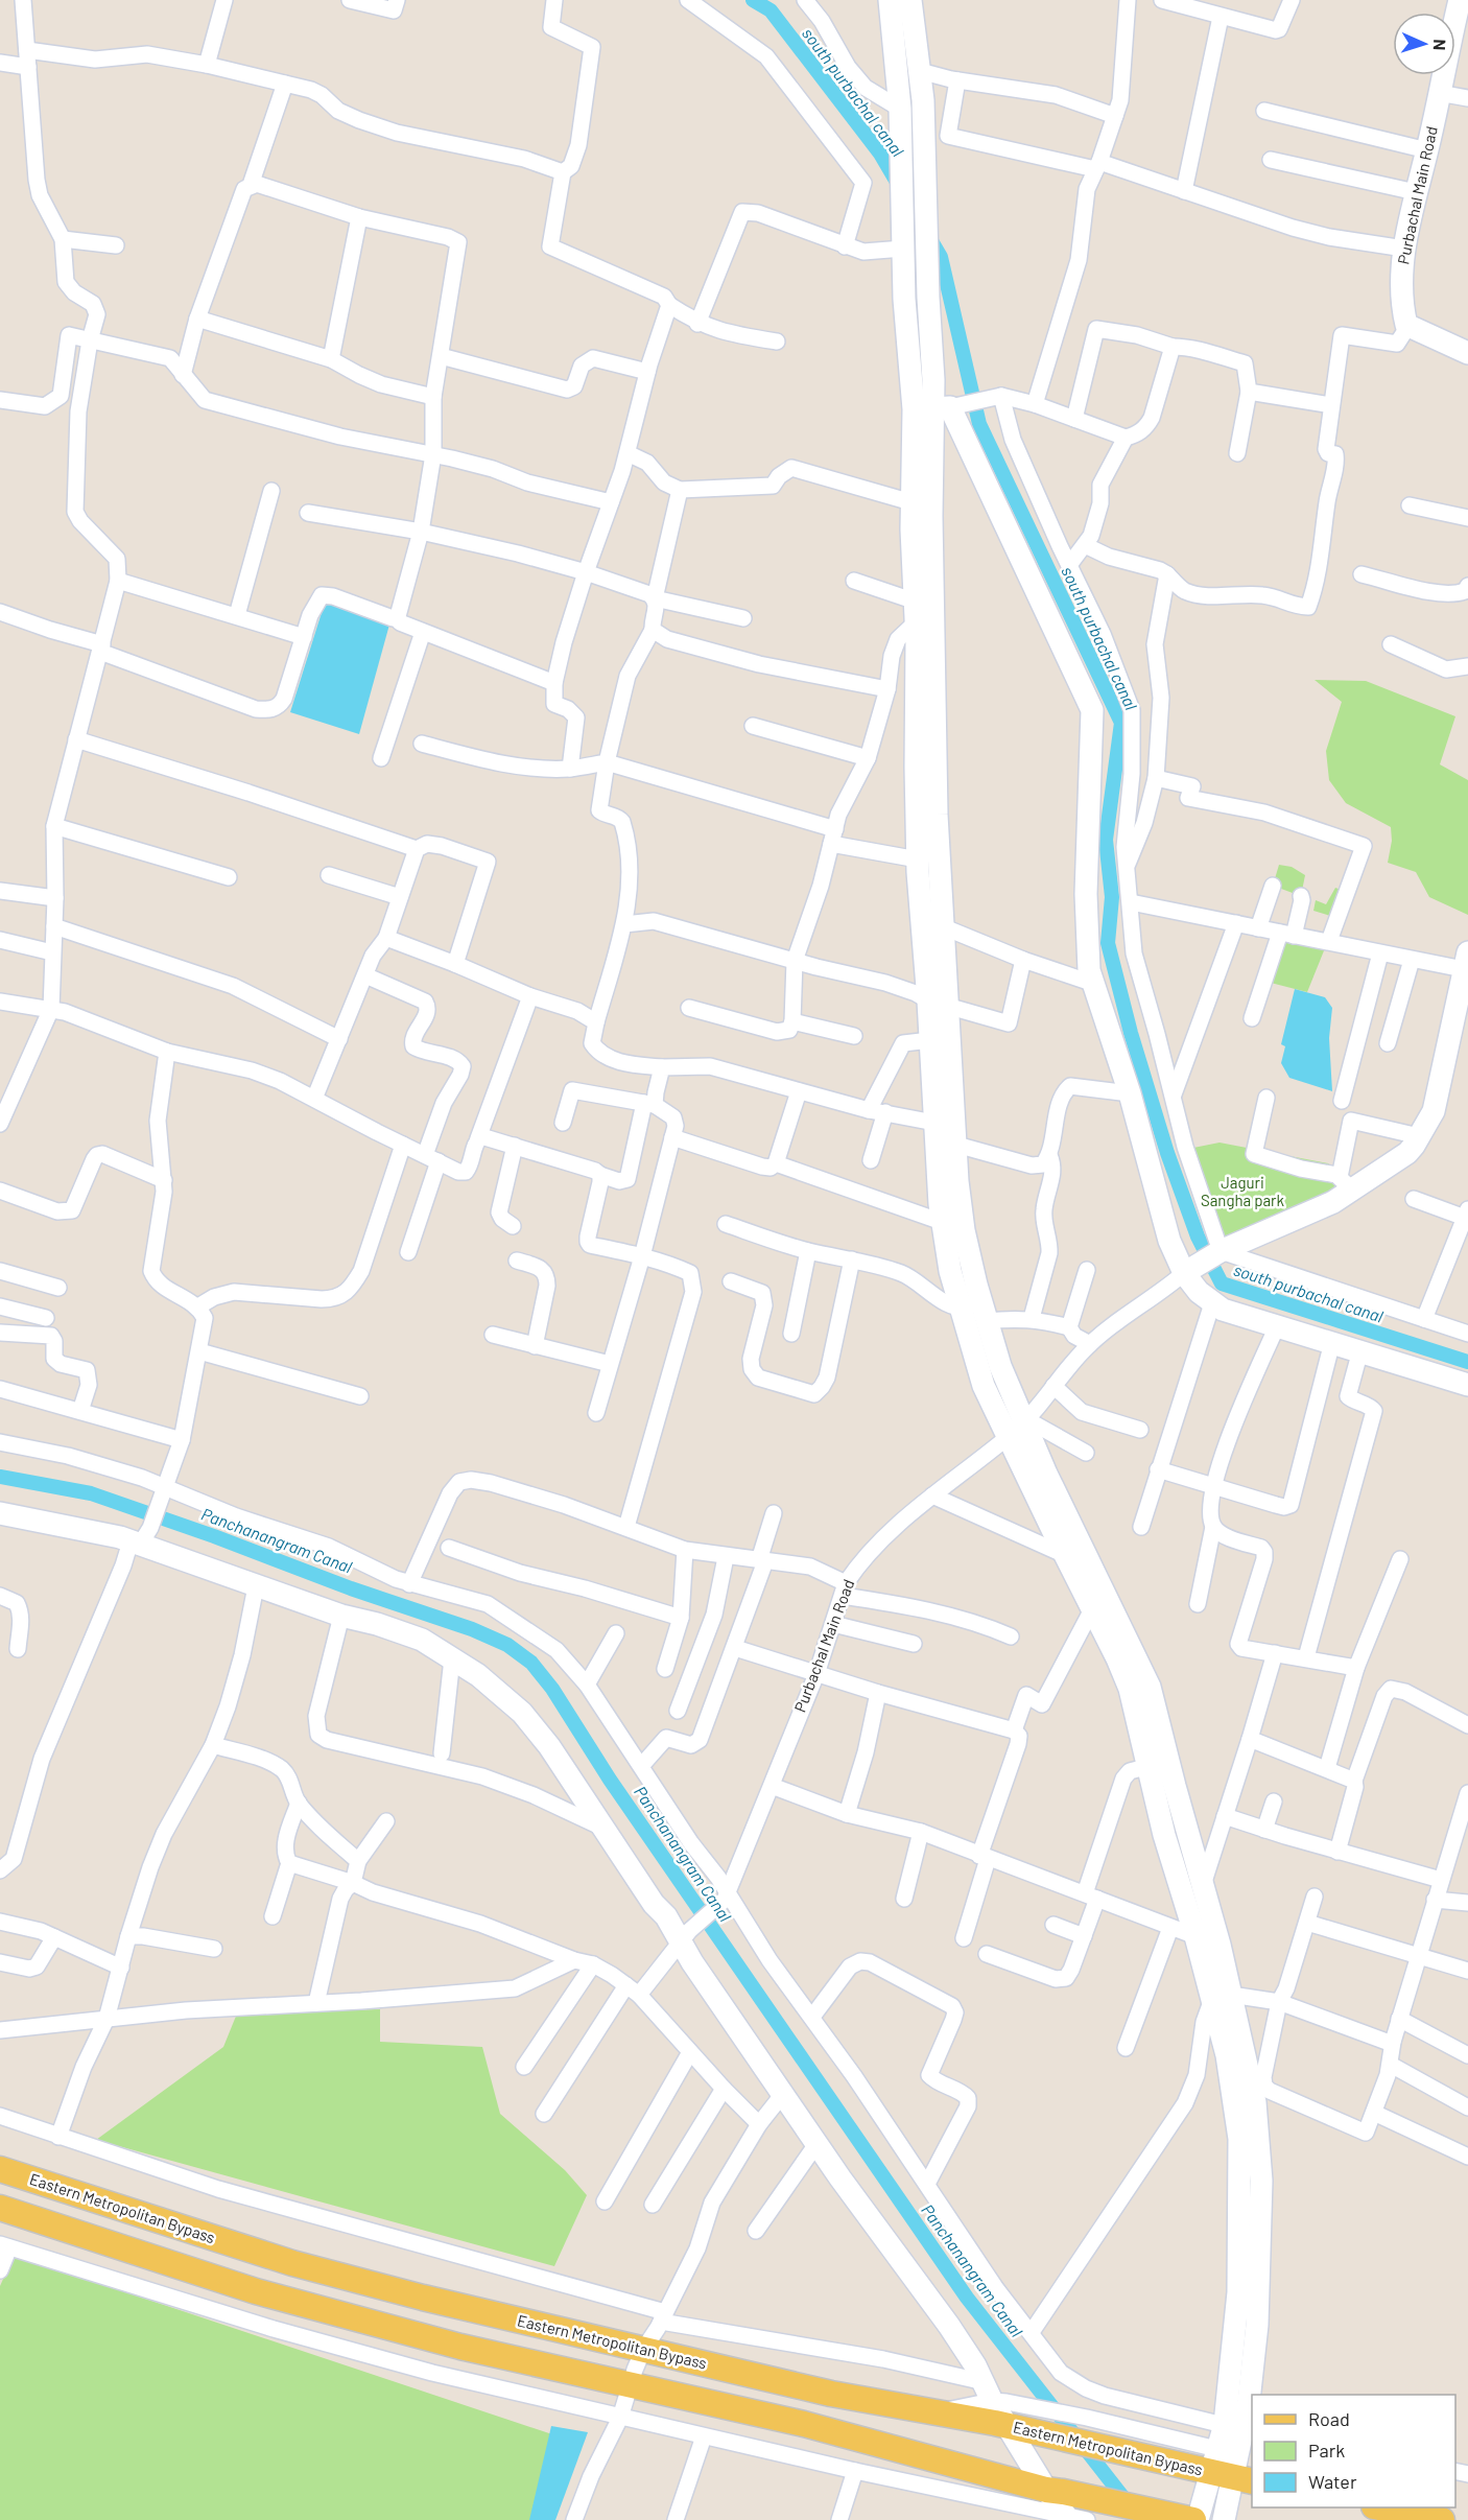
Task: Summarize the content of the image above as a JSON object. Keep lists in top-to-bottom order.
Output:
{
  "streets": {
    "main road": ["Purbachal Main Road", "Eastern Metropolitan Bypass"]
  },
  "water": ["south purbachal canal", "Panchanangram Canal"],
  "parks": ["Jaguri Sangha park"],
  "legend": ["Road", "Park", "Water"],
  "north": "right"
}
